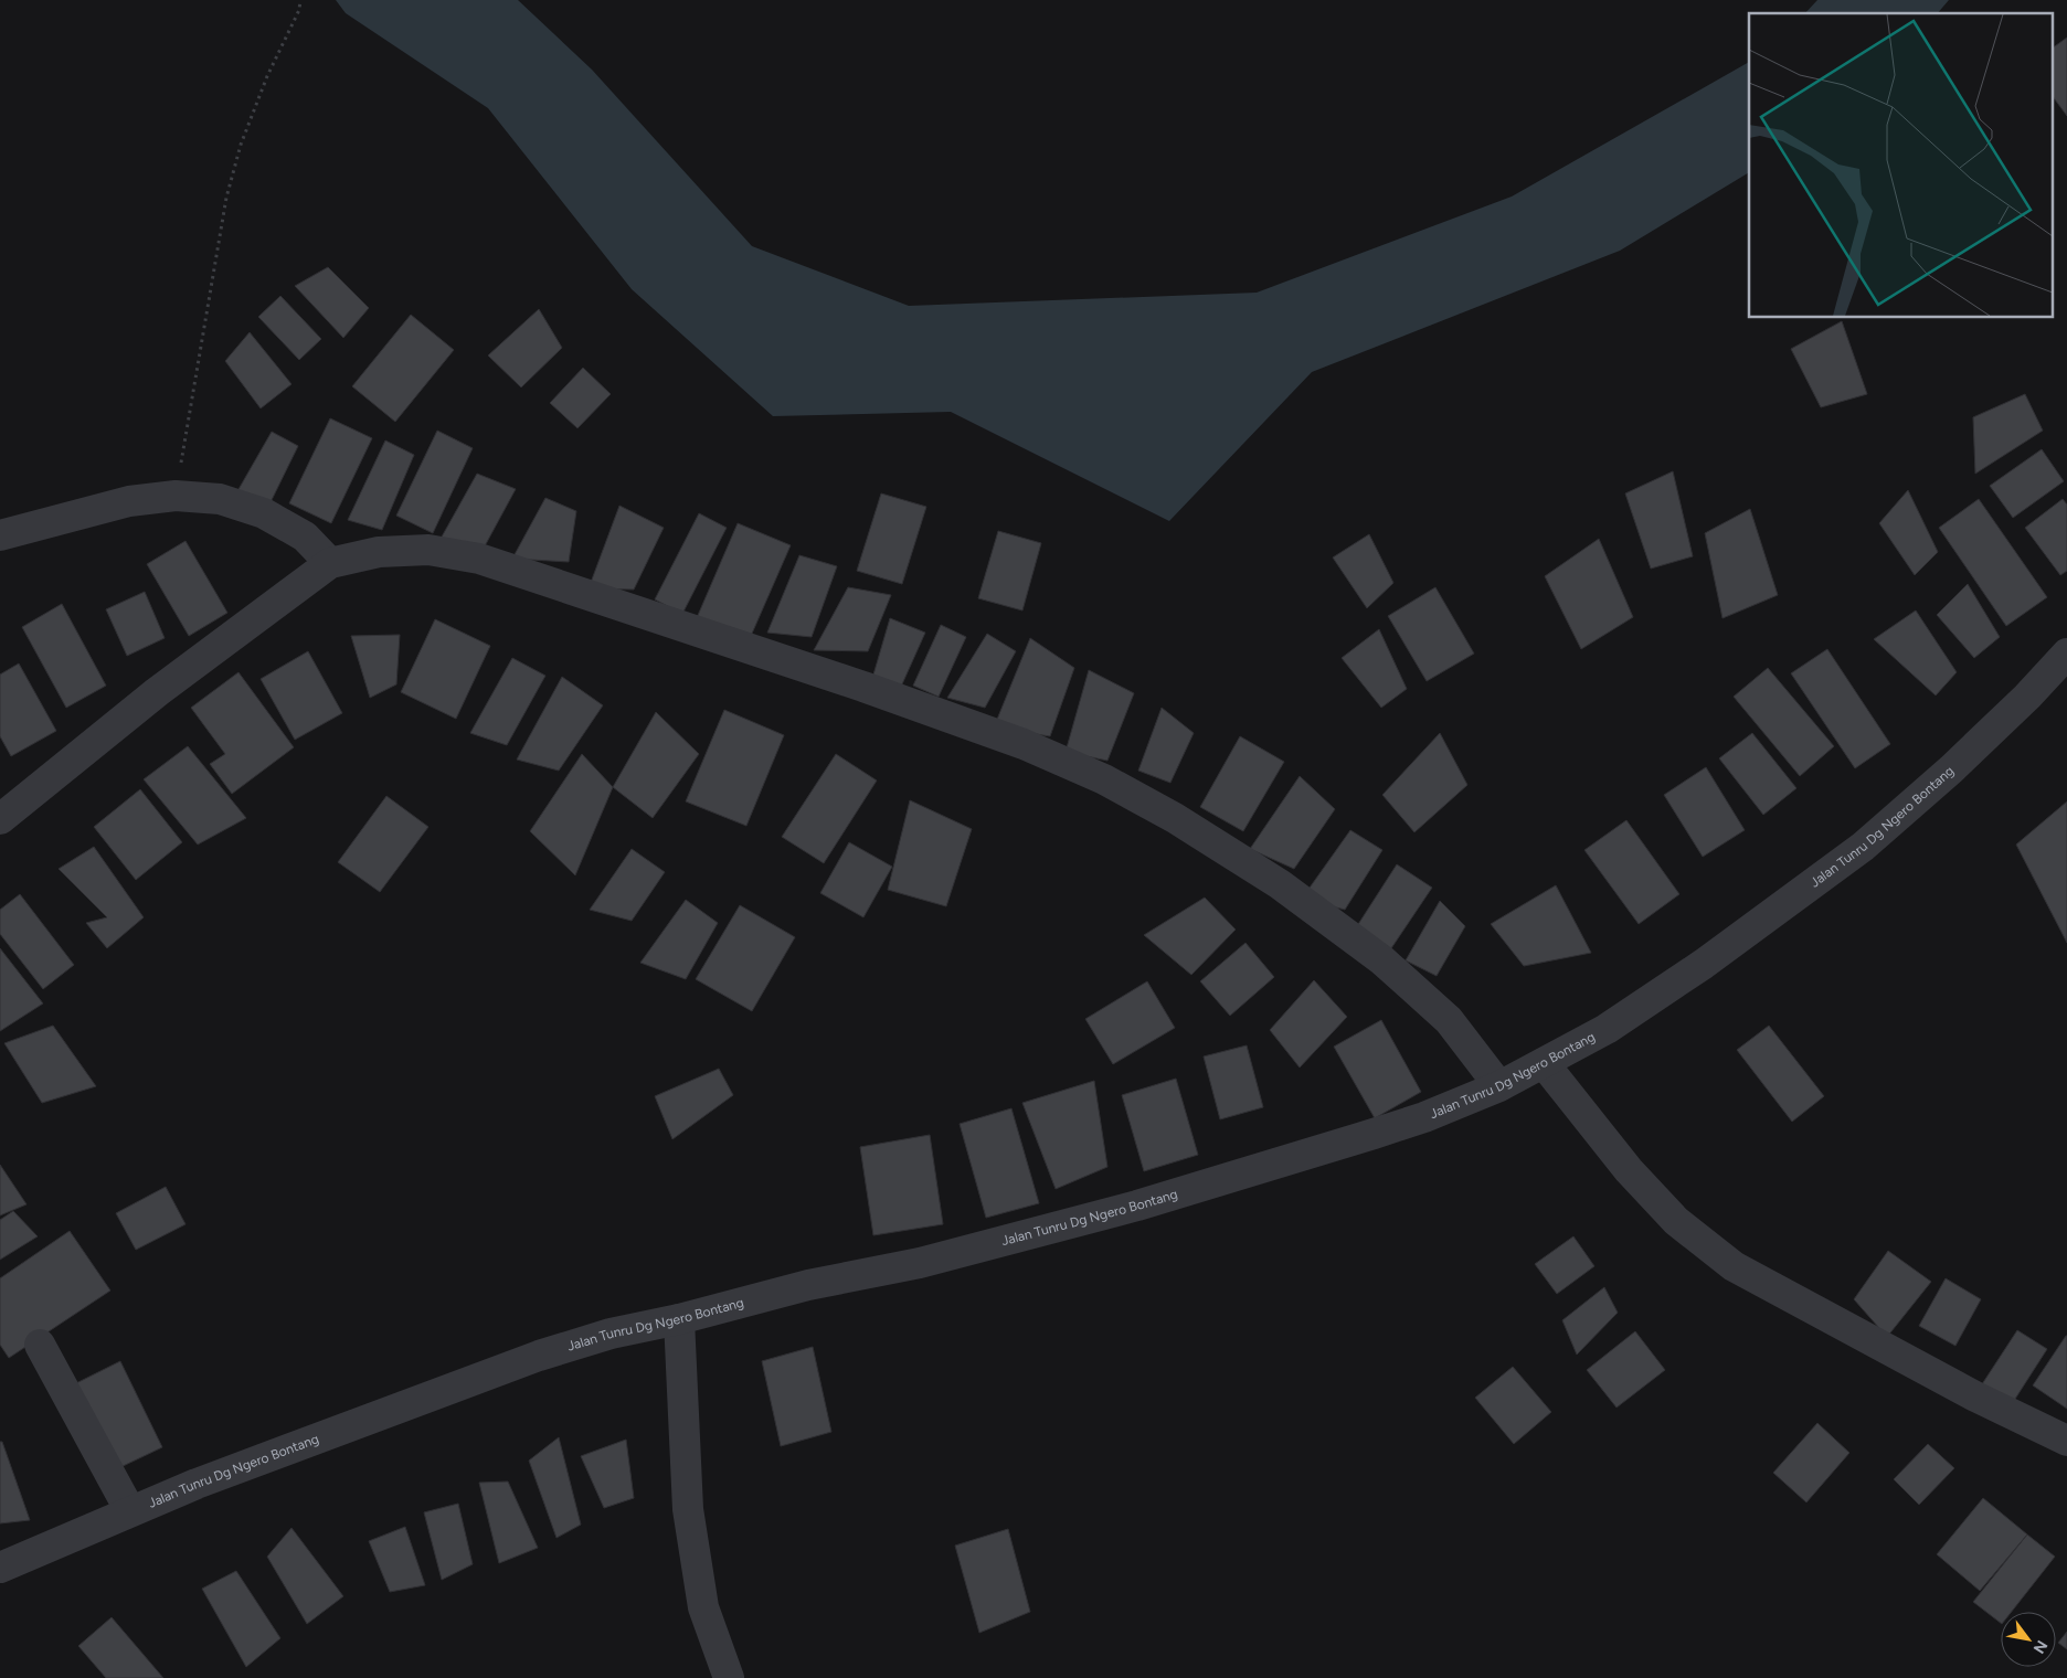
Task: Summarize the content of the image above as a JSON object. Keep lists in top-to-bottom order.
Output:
{
  "streets": {
    "street": ["Jalan Tunru Dg Ngero Bontang"]
  },
  "north": "bottom right"
}
